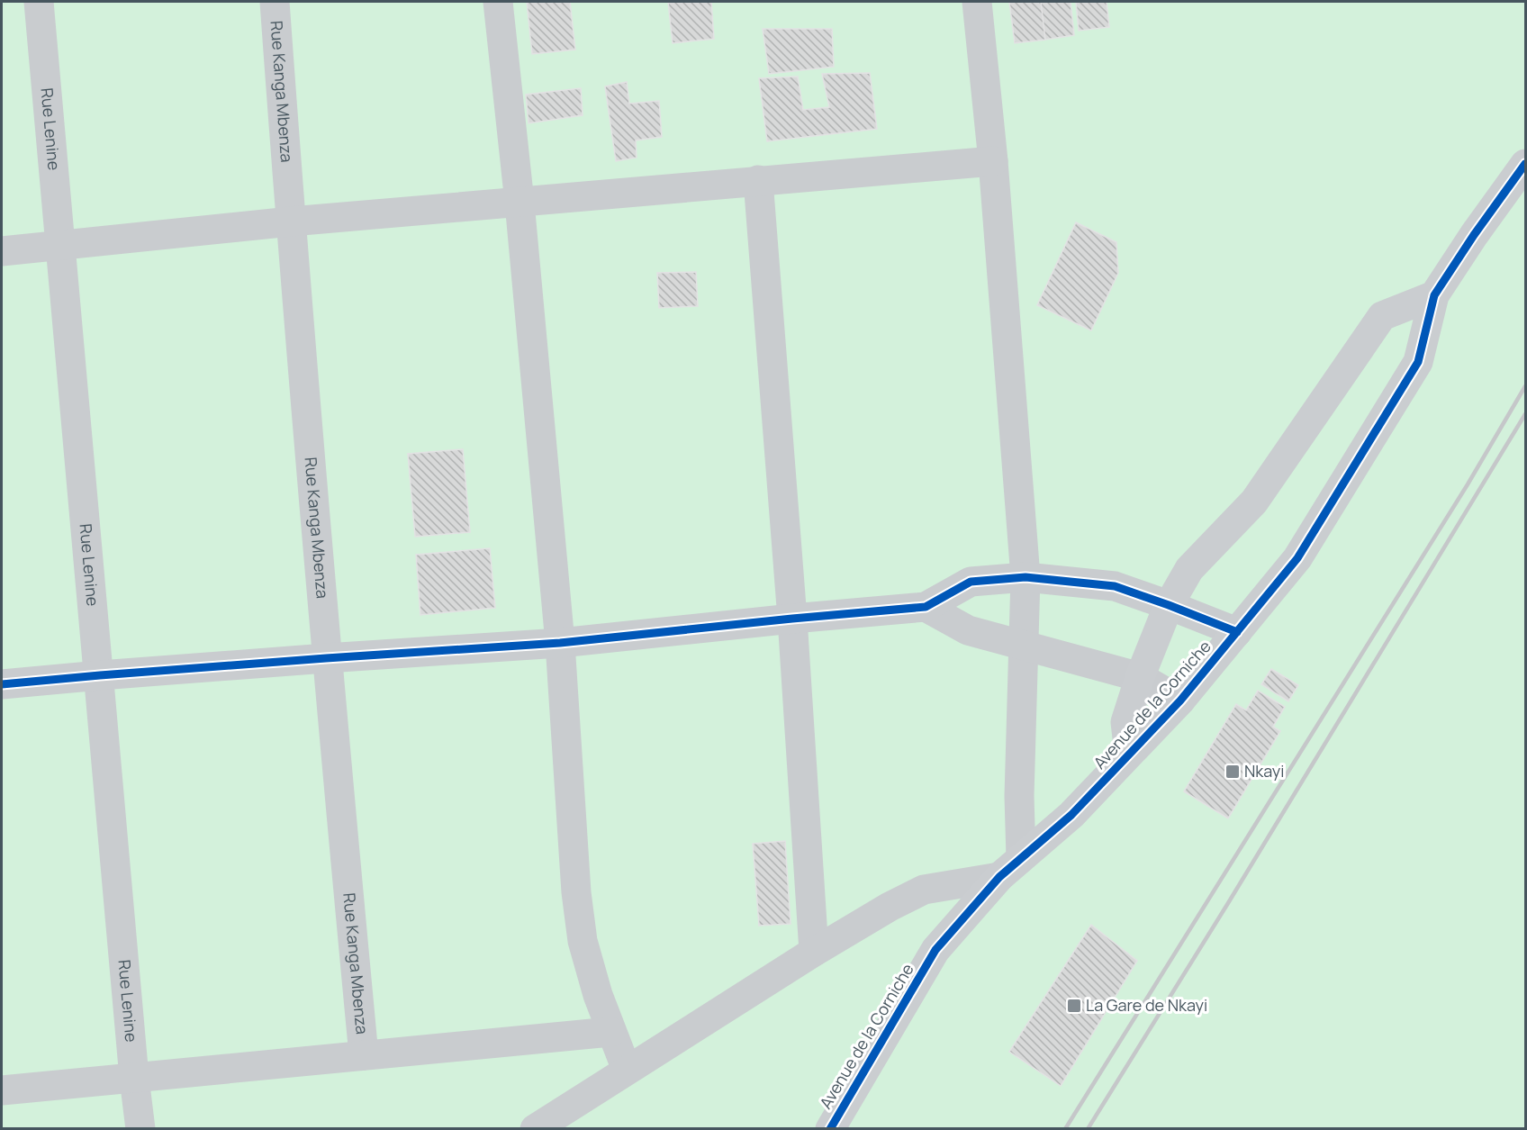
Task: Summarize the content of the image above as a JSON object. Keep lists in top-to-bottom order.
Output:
{
  "streets": {
    "street": ["Rue Kanga Mbenza", "Rue Lenine", "Avenue de la Corniche"]
  },
  "places": {
    "transit": ["Nkayi", "La Gare de Nkayi"]
  }
}
